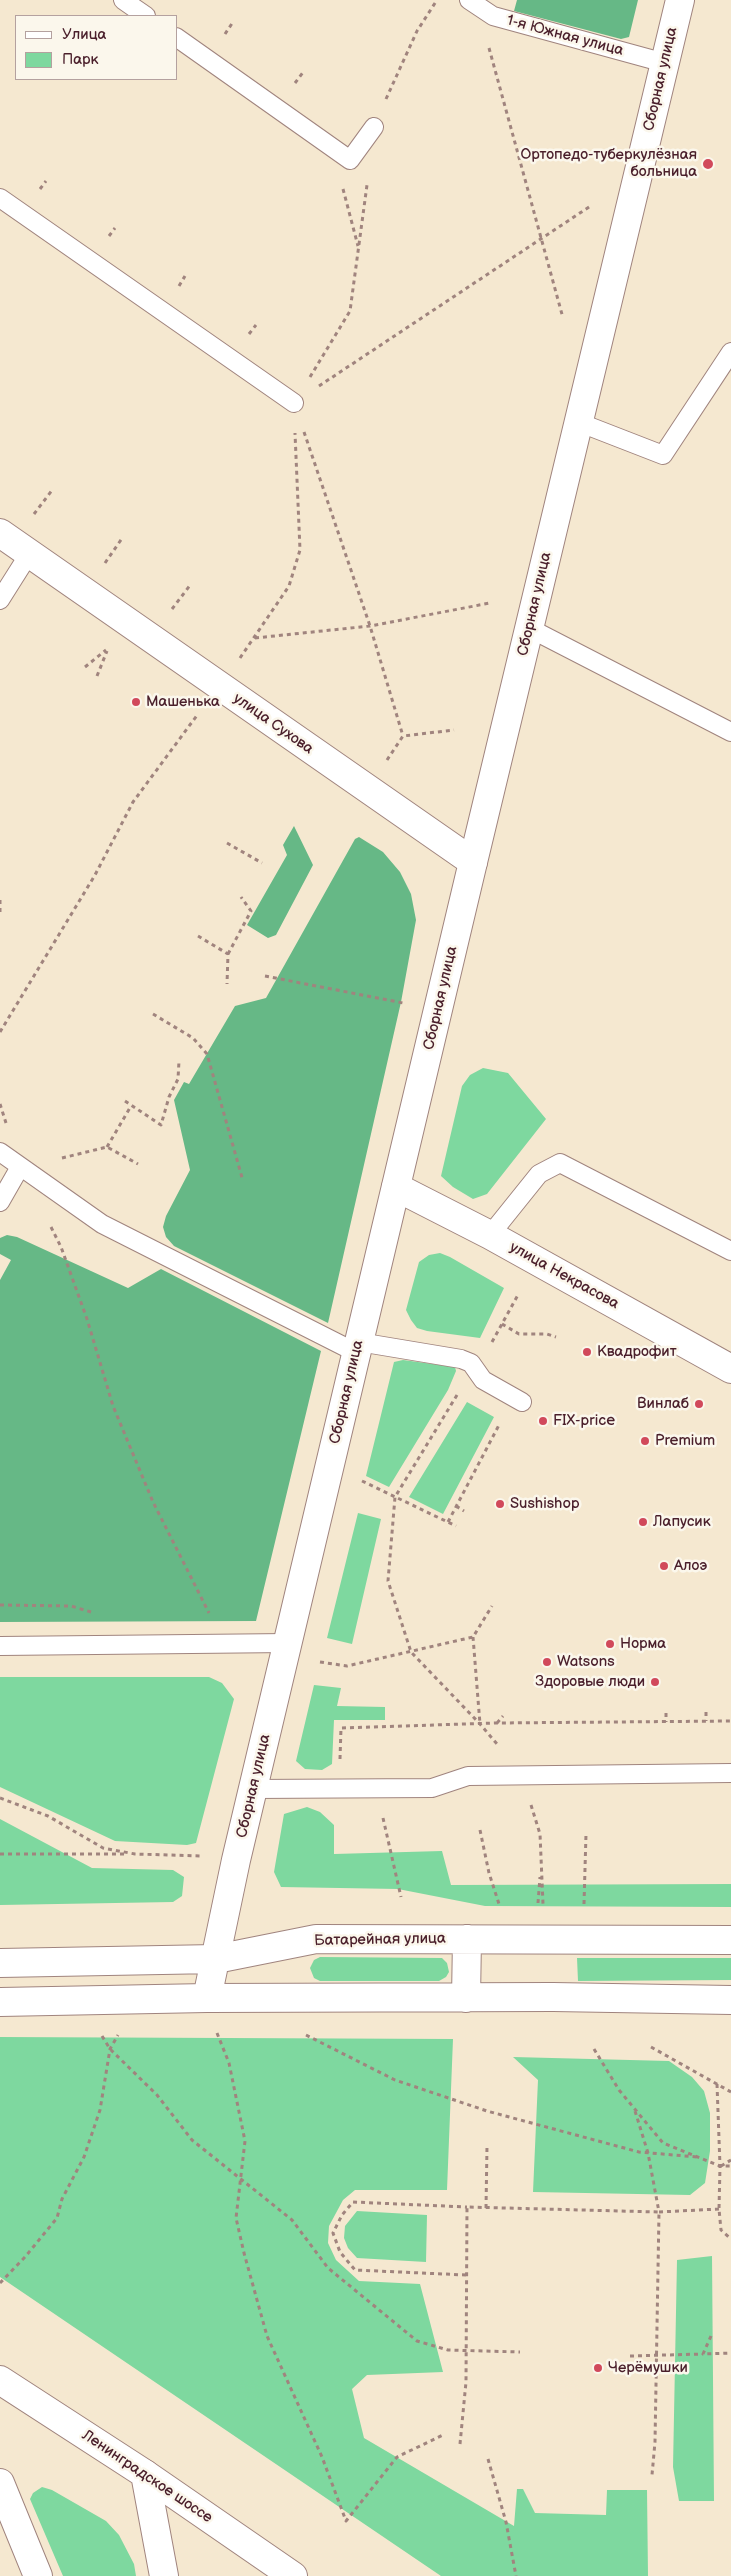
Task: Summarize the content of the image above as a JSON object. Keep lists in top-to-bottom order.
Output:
{
  "streets": {
    "street": [
      "Сборная улица",
      "улица Сухова",
      "улица Некрасова",
      "Батарейная улица",
      "Ленинградское шоссе"
    ],
    "lane": ["1-я Южная улица"]
  },
  "crossings": [
    ["1-я Южная улица", "Сборная улица"],
    ["Сборная улица", "улица Сухова"],
    ["Сборная улица", "улица Некрасова"],
    ["Сборная улица", "Батарейная улица"]
  ],
  "places": [
    "Ортопедо-туберкулёзная больница",
    "Машенька",
    "Квадрофит",
    "Винлаб",
    "FIX-price",
    "Premium",
    "Sushishop",
    "Лапусик",
    "Алоэ",
    "Норма",
    "Watsons",
    "Здоровые люди",
    "Черёмушки"
  ],
  "legend": ["Улица", "Парк"]
}
